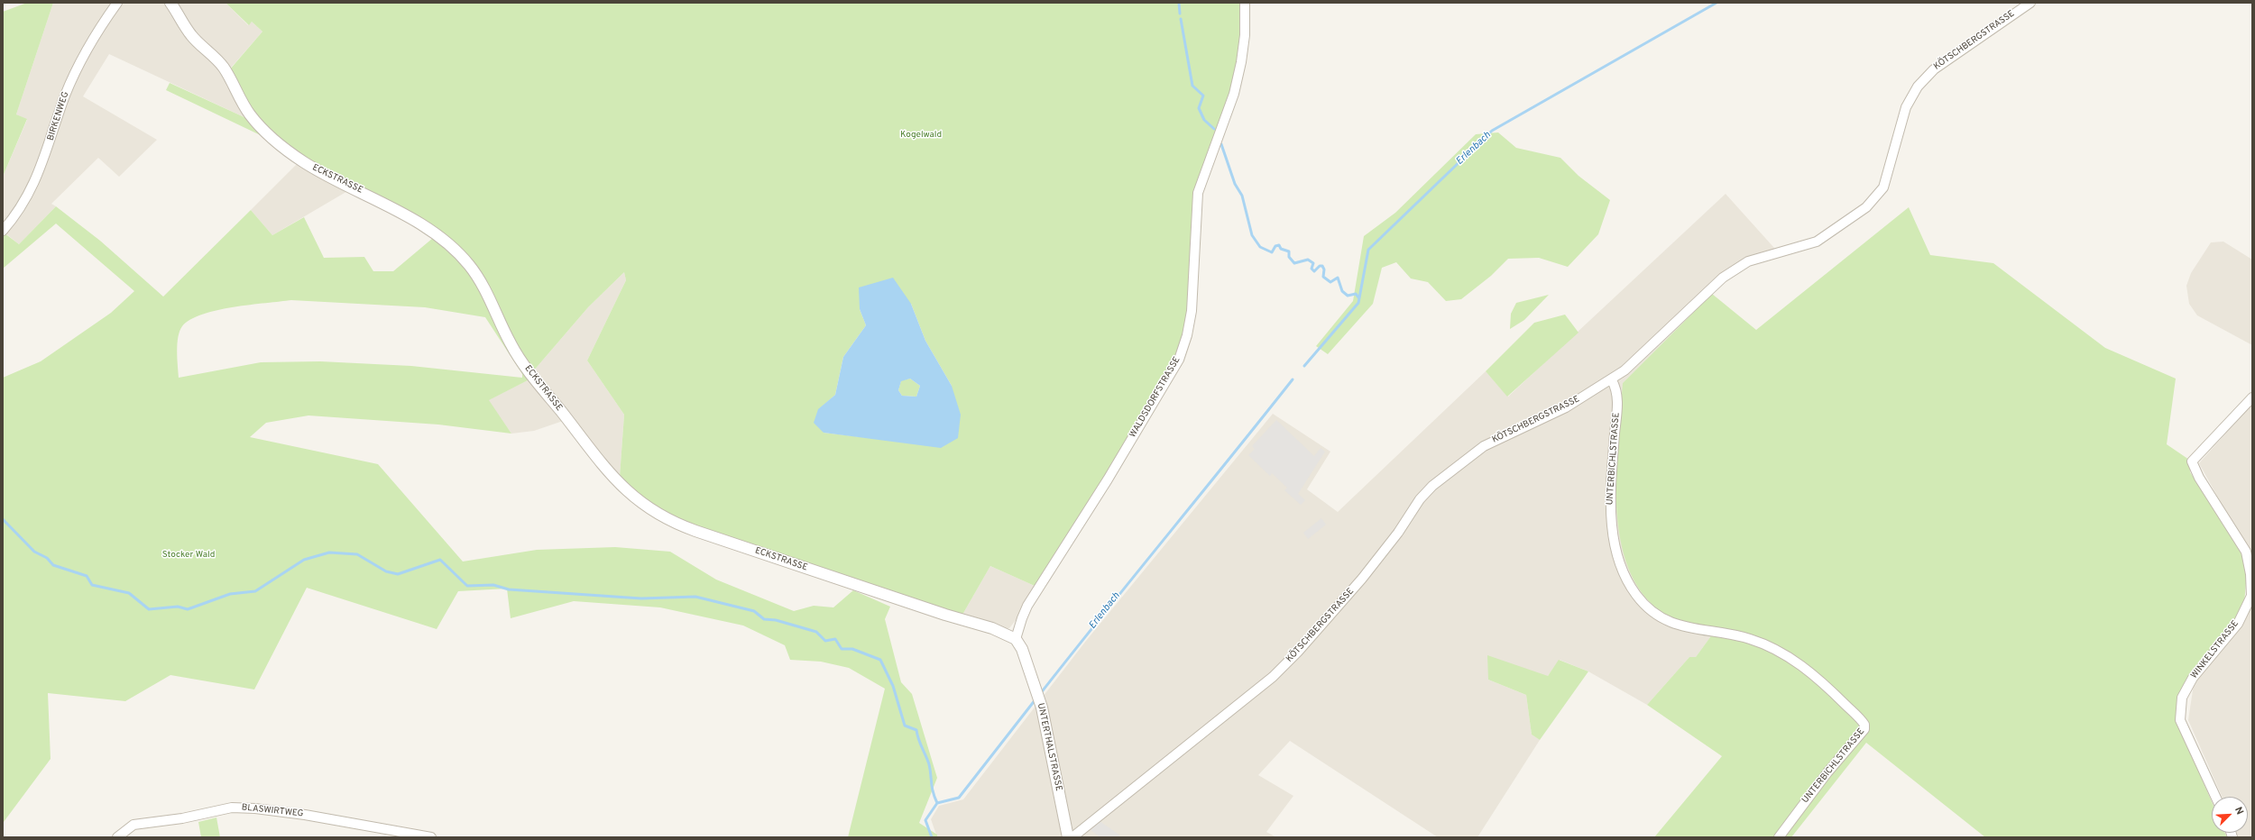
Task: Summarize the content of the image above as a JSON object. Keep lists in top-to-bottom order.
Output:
{
  "streets": {
    "street": [
      "KÖTSCHBERGSTRASSE",
      "BIRKENWEG",
      "ECKSTRASSE",
      "WALDSDORFSTRASSE",
      "UNTERBICHLSTRASSE",
      "WINKELSTRASSE",
      "UNTERTHALSTRASSE",
      "BLASWIRTWEG"
    ]
  },
  "crossings": [
    ["KÖTSCHBERGSTRASSE", "UNTERBICHLSTRASSE"],
    ["ECKSTRASSE", "WALDSDORFSTRASSE"],
    ["ECKSTRASSE", "UNTERTHALSTRASSE"],
    ["WALDSDORFSTRASSE", "UNTERTHALSTRASSE"]
  ],
  "water": ["Erlenbach"],
  "parks": ["Kogelwald", "Stocker Wald"],
  "north": "top right"
}
